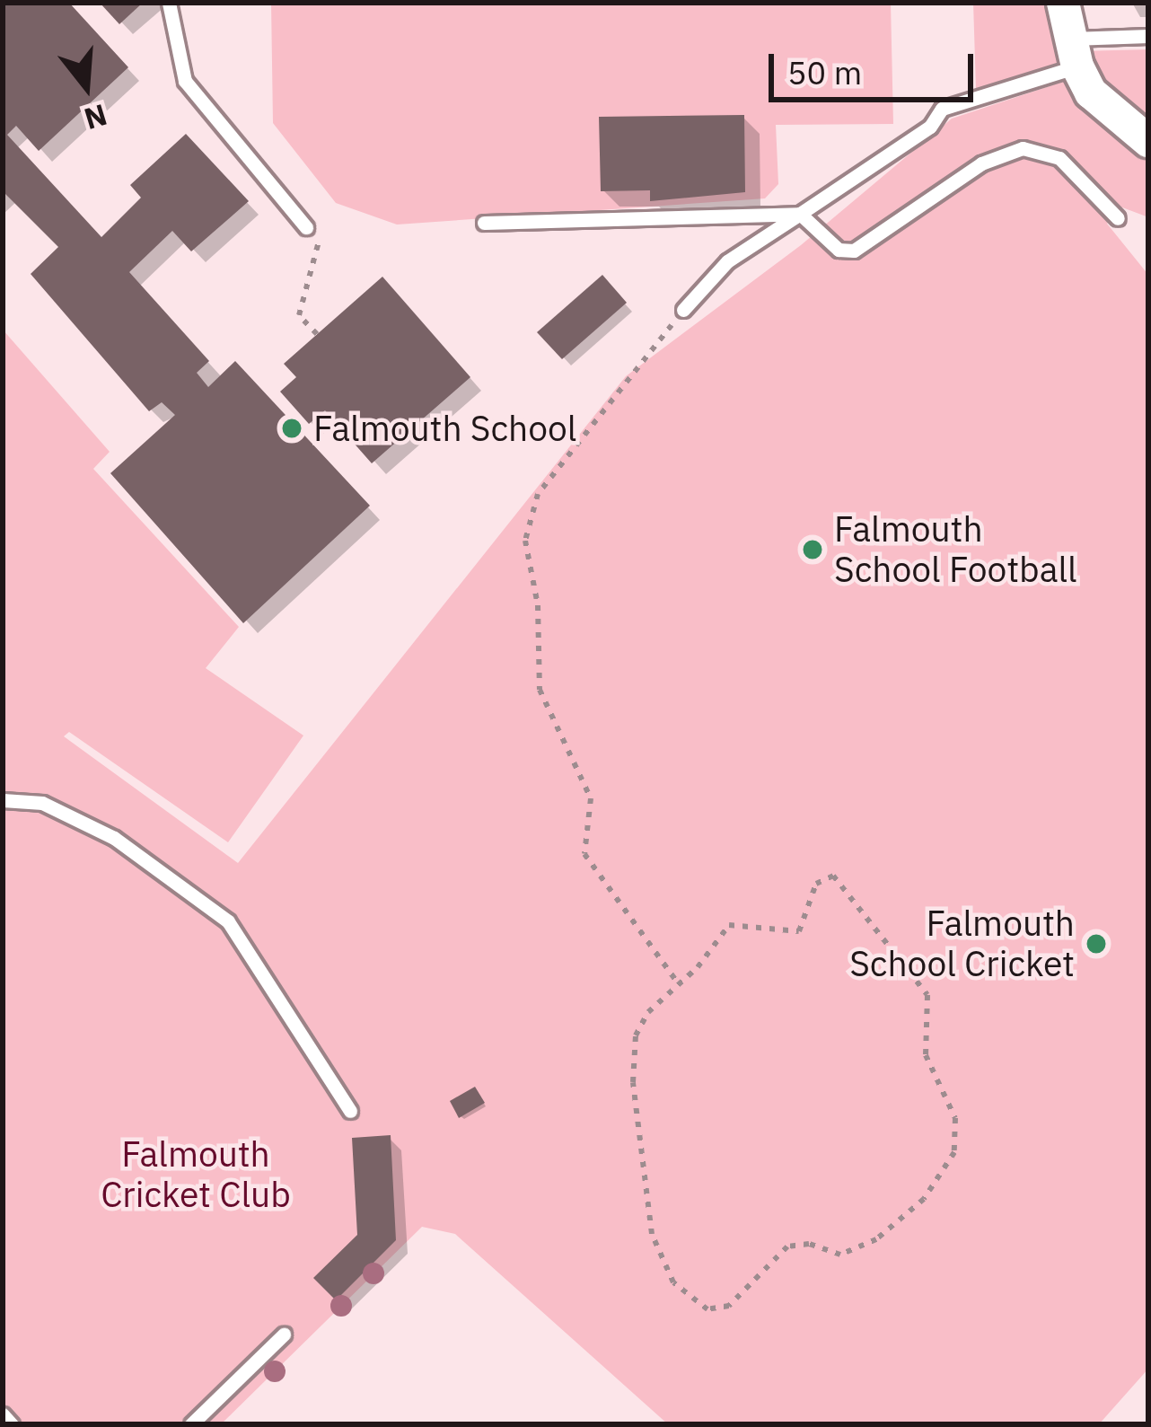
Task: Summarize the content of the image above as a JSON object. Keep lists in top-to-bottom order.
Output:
{
  "parks": ["Falmouth Cricket Club"],
  "places": ["Falmouth School", "Falmouth School Football", "Falmouth School Cricket"],
  "scale_bar": "50 m",
  "north": "bottom"
}
